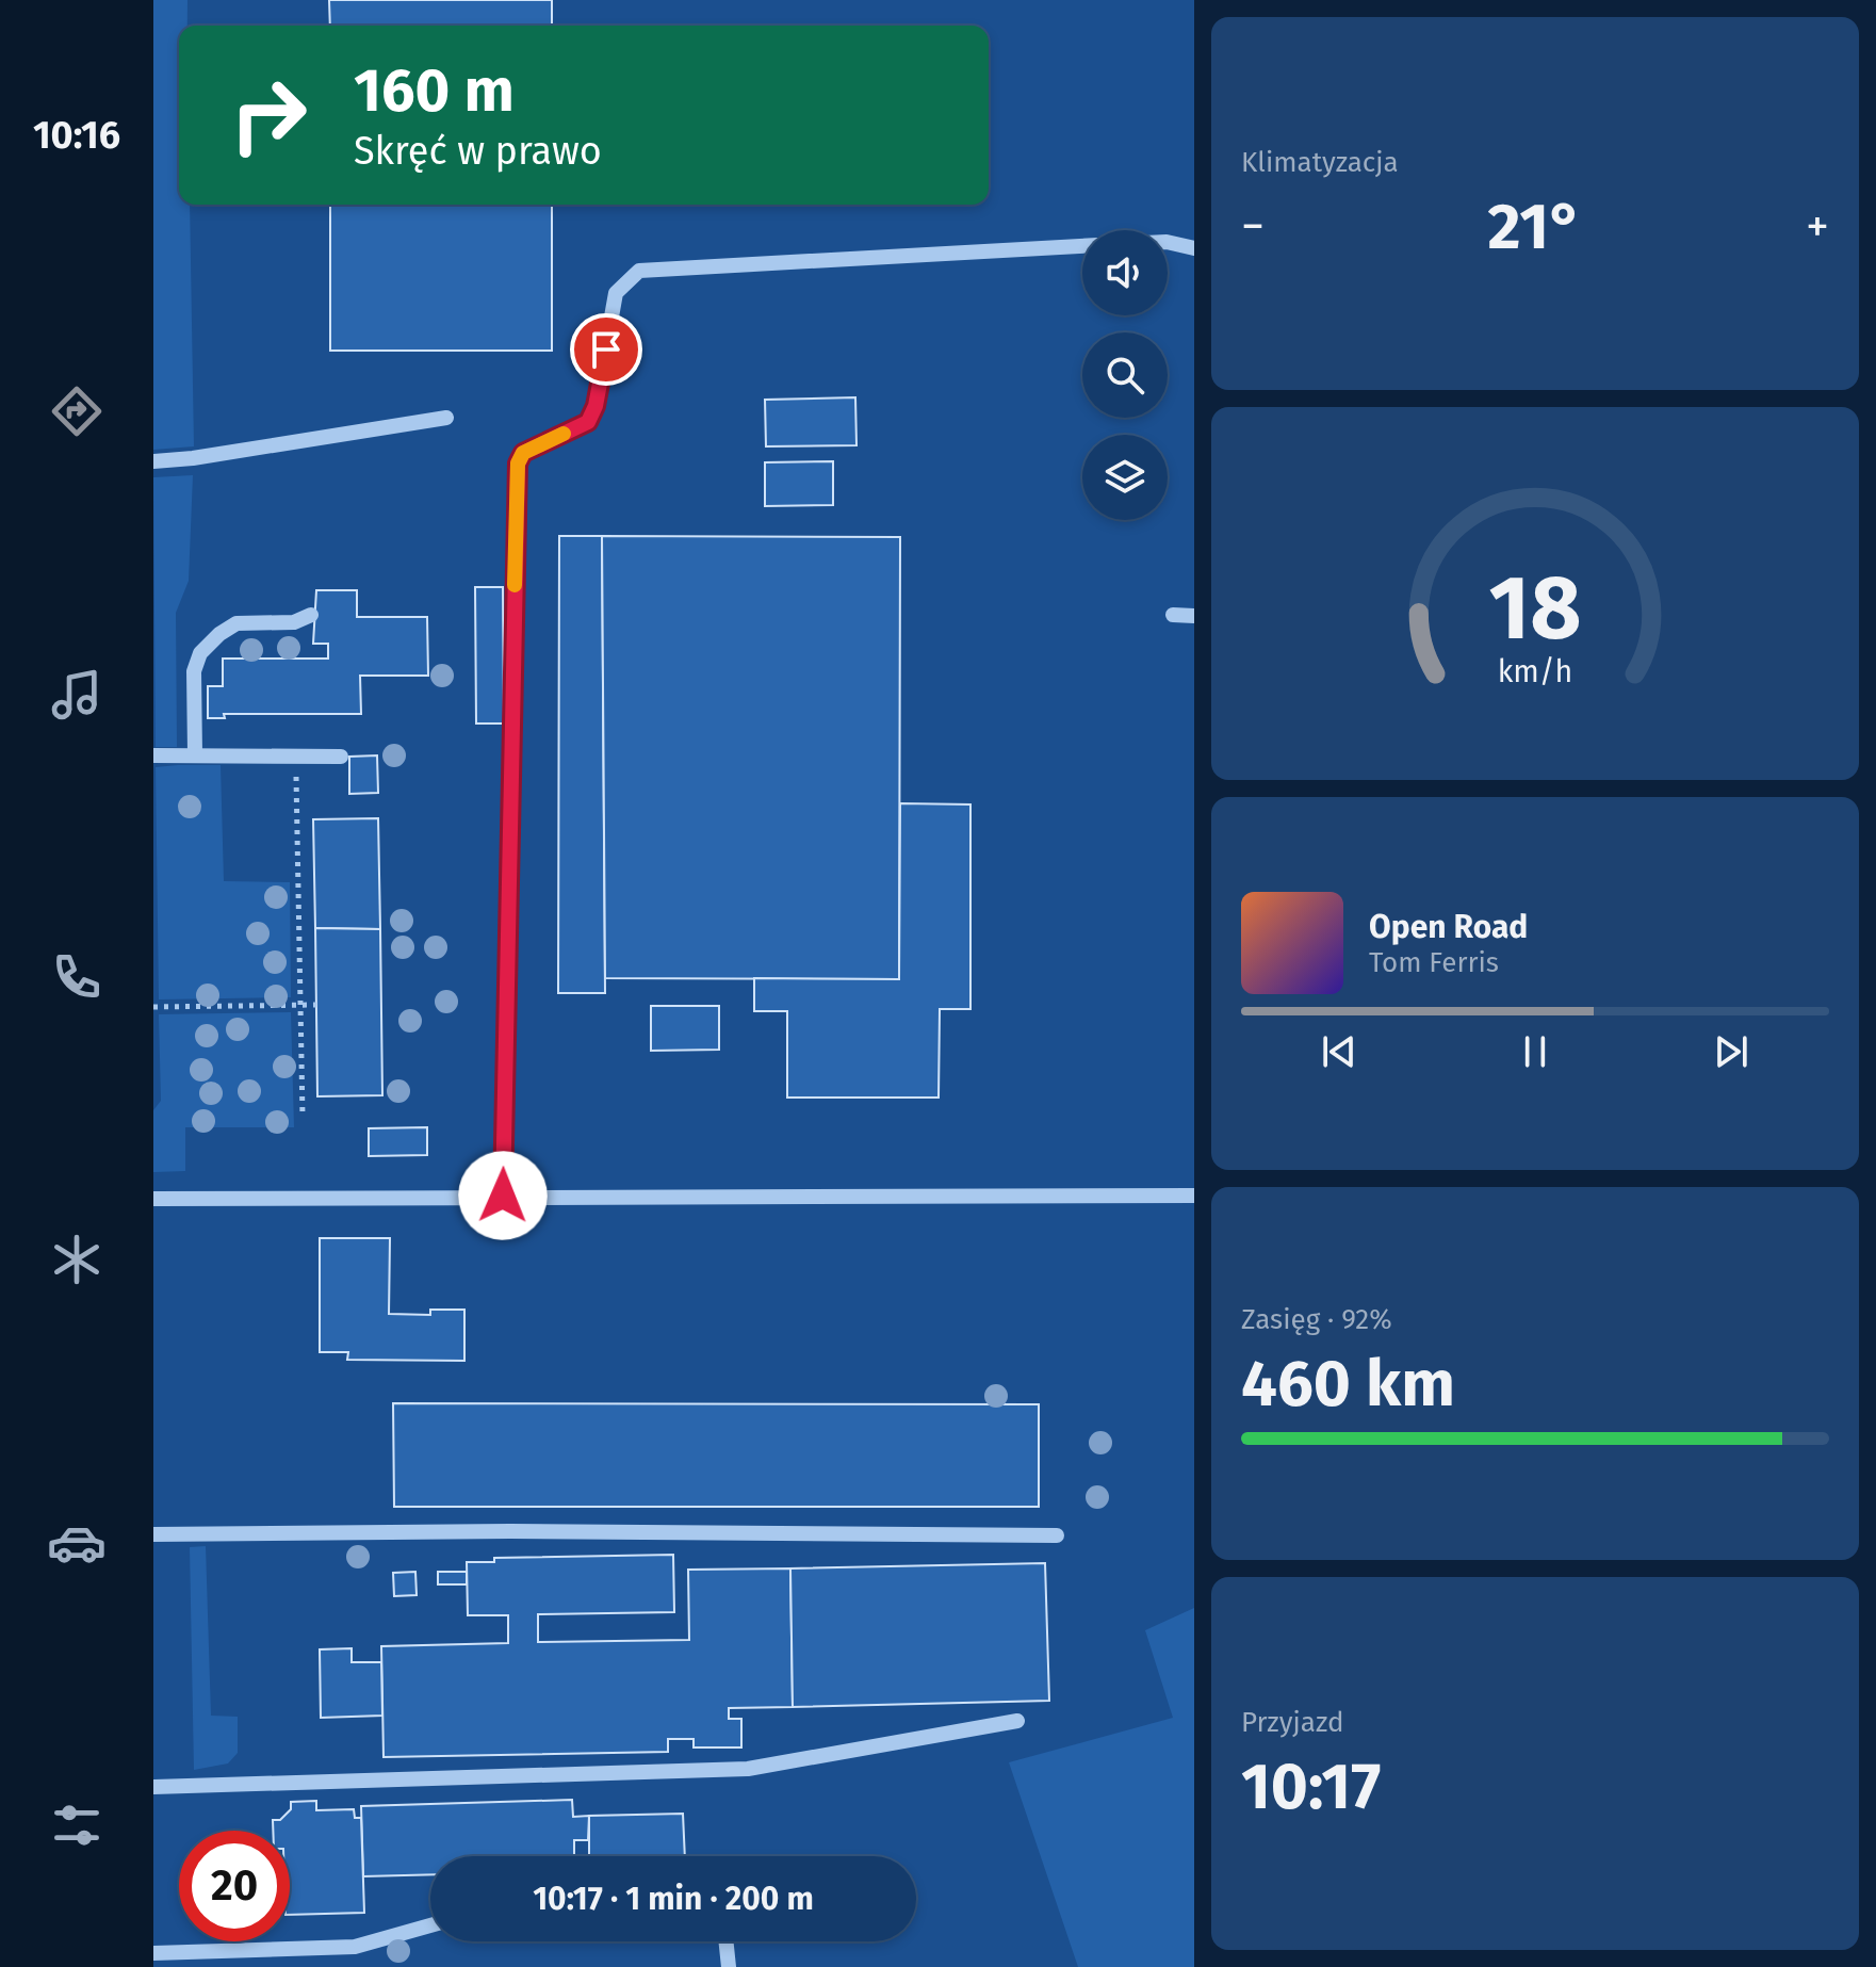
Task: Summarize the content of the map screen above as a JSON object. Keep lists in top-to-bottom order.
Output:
{
  "page": {
    "tabs": "10:16",
    "tile": [
      "Klimatyzacja",
      ["Zasięg · 92%", "460 km"],
      ["Przyjazd", "10:17"]
    ],
    "turn": ["160 m", "Skręć w prawo"],
    "heat": ["−", "21°", "+"],
    "song": ["Open Road", "Tom Ferris"],
    "limit": "20",
    "trip": "10:17 · 1 min · 200 m",
    "gauge": ["18", "km/h"]
  }
}
